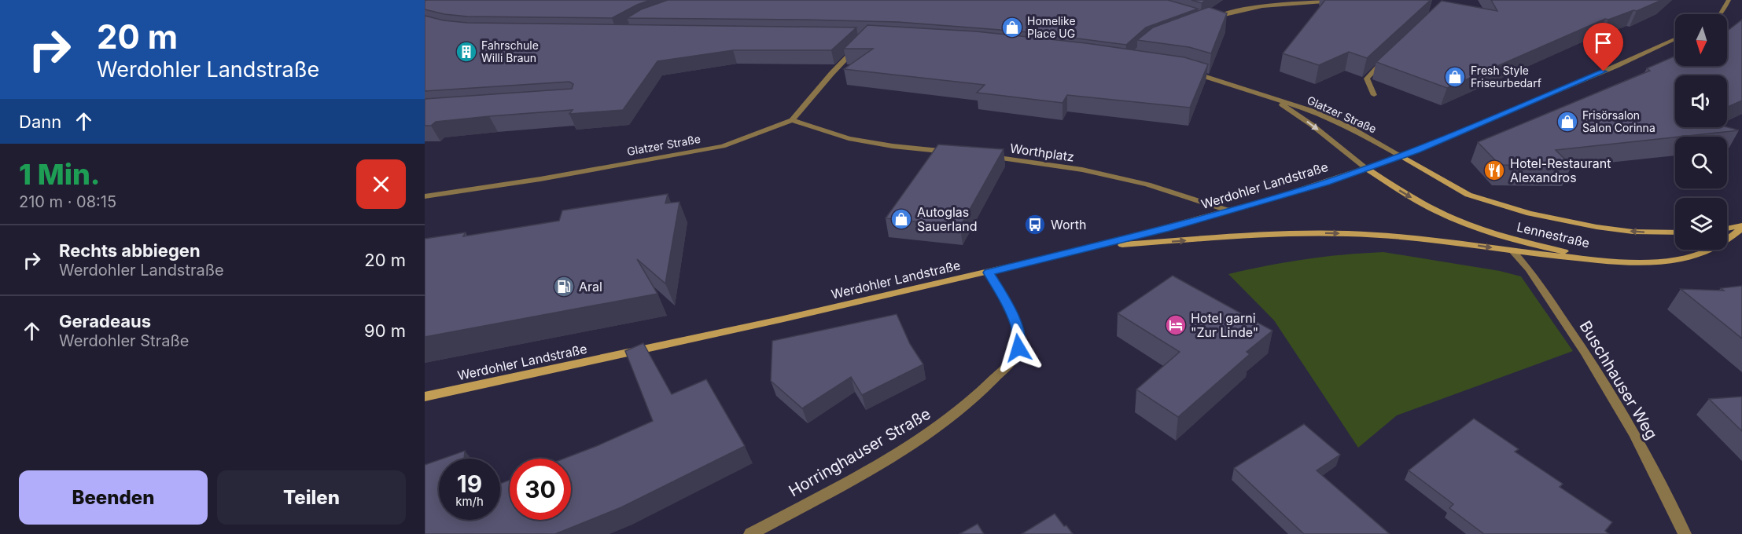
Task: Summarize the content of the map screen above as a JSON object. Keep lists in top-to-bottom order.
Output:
{
  "streets": {
    "main road": ["Werdohler Landstraße", "Lennestraße"],
    "street": [
      "Glatzer Straße",
      "Worthplatz",
      "Buschhauser Weg",
      "Horringhauser Straße"
    ]
  },
  "crossings": [
    ["Glatzer Straße", "Werdohler Landstraße"],
    ["Glatzer Straße", "Lennestraße"],
    ["Worthplatz", "Werdohler Landstraße"],
    ["Werdohler Landstraße", "Lennestraße"],
    ["Werdohler Landstraße", "Horringhauser Straße"]
  ],
  "places": {
    "shop": [
      "Homelike Place UG",
      "Fresh Style Friseurbedarf",
      "Frisörsalon Salon Corinna",
      "Autoglas Sauerland"
    ],
    "building": ["Fahrschule Willi Braun"],
    "restaurant": ["Hotel-Restaurant Alexandros"],
    "bus stop": ["Worth"],
    "fuel station": ["Aral"],
    "hotel": ["Hotel garni \"Zur Linde\""]
  },
  "north": "bottom",
  "page": {
    "turn": ["20 m", "Werdohler Landstraße"],
    "then": "Dann",
    "heading": ["1 Min.", "210 m · 08:15"],
    "list": [
      {
        "name": "Rechts abbiegen",
        "note": "Werdohler Landstraße",
        "value": "20 m"
      },
      {
        "name": "Geradeaus",
        "note": "Werdohler Straße",
        "value": "90 m"
      }
    ],
    "speed": "19 km/h",
    "limit": "30",
    "buttons": ["Beenden", "Teilen"]
  }
}
